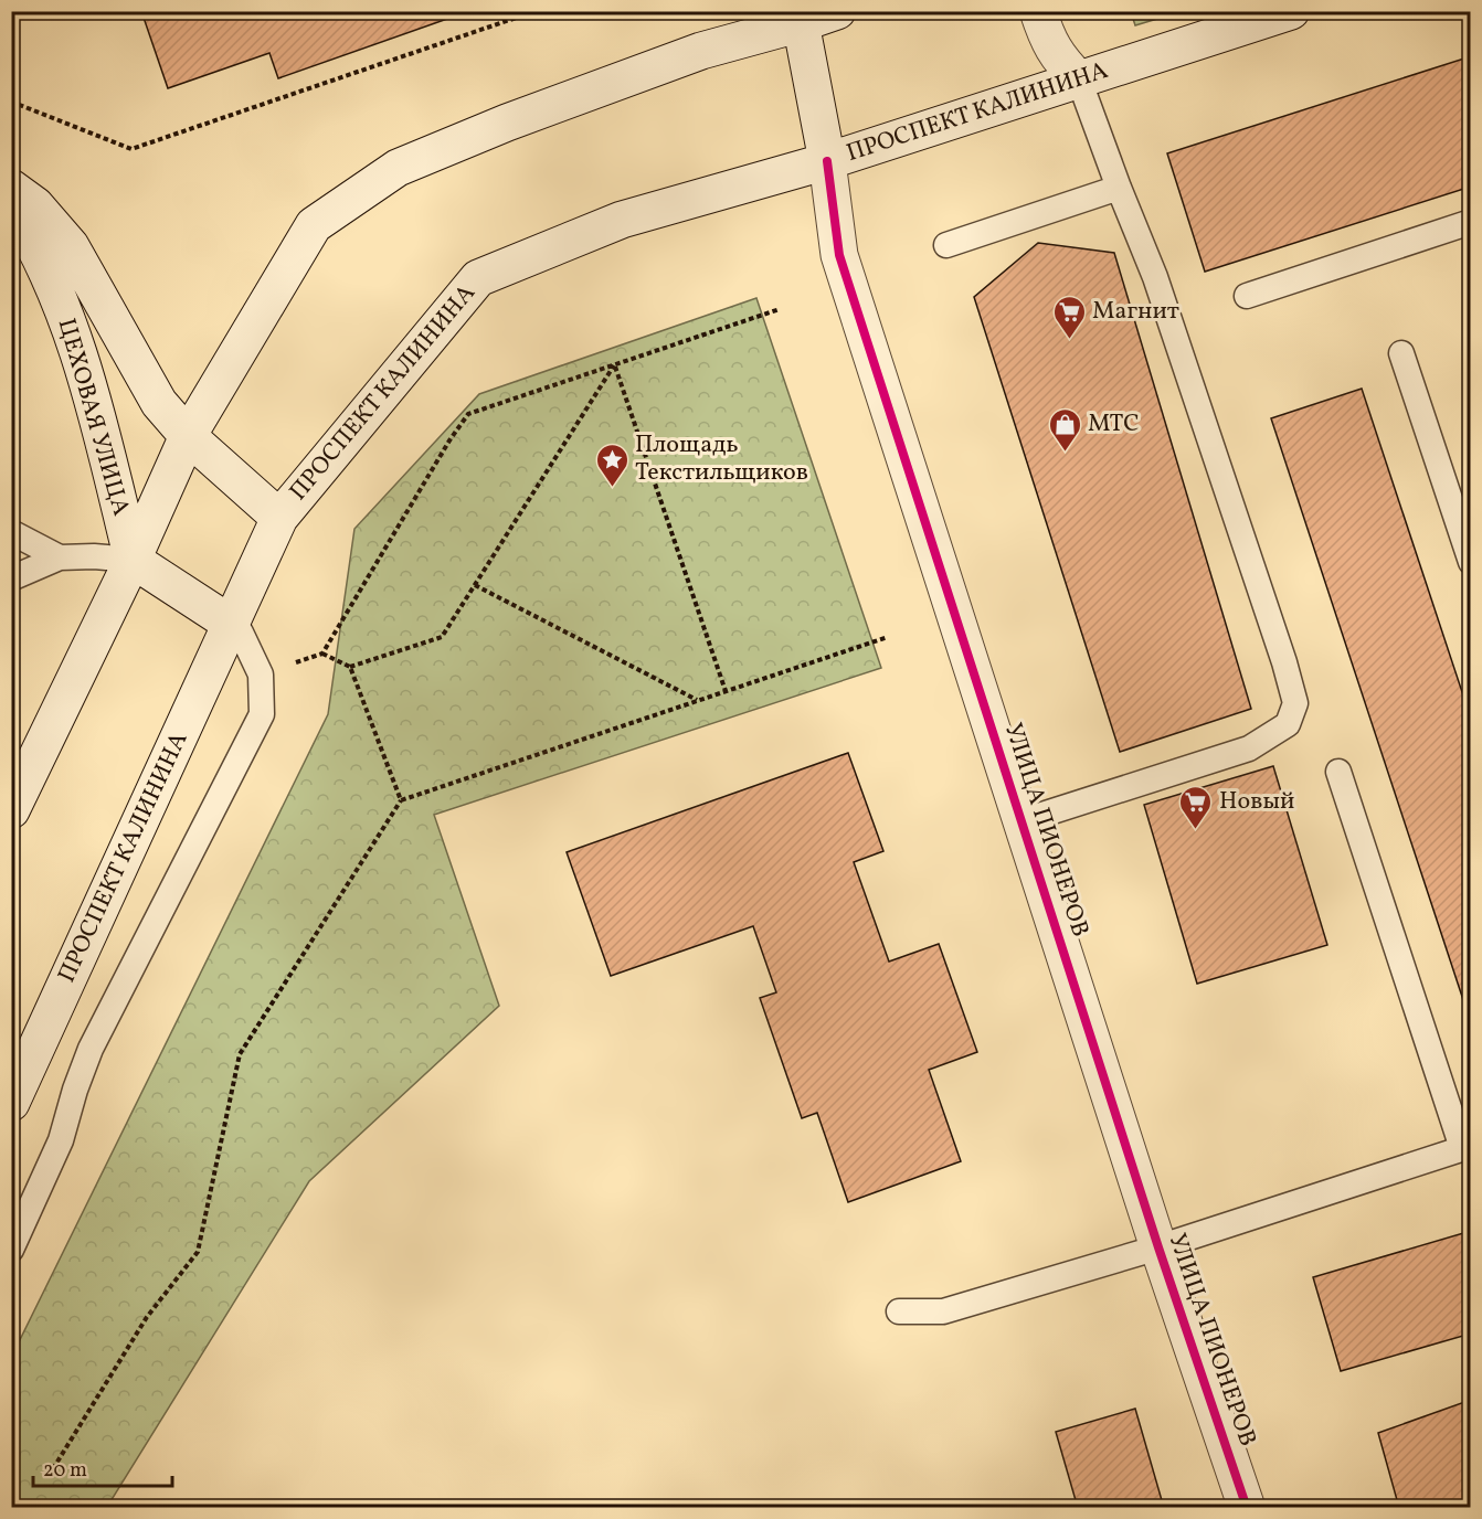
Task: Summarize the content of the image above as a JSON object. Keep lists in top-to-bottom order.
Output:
{
  "streets": {
    "main road": ["ПРОСПЕКТ КАЛИНИНА", "ЦЕХОВАЯ УЛИЦА", "УЛИЦА ПИОНЕРОВ"]
  },
  "crossings": [
    ["ПРОСПЕКТ КАЛИНИНА", "ЦЕХОВАЯ УЛИЦА"],
    ["ПРОСПЕКТ КАЛИНИНА", "УЛИЦА ПИОНЕРОВ"]
  ],
  "places": {
    "supermarket": ["Магнит", "Новый"],
    "shop": ["МТС"],
    "place": ["Площадь Текстильщиков"]
  },
  "scale_bar": "20 m"
}
